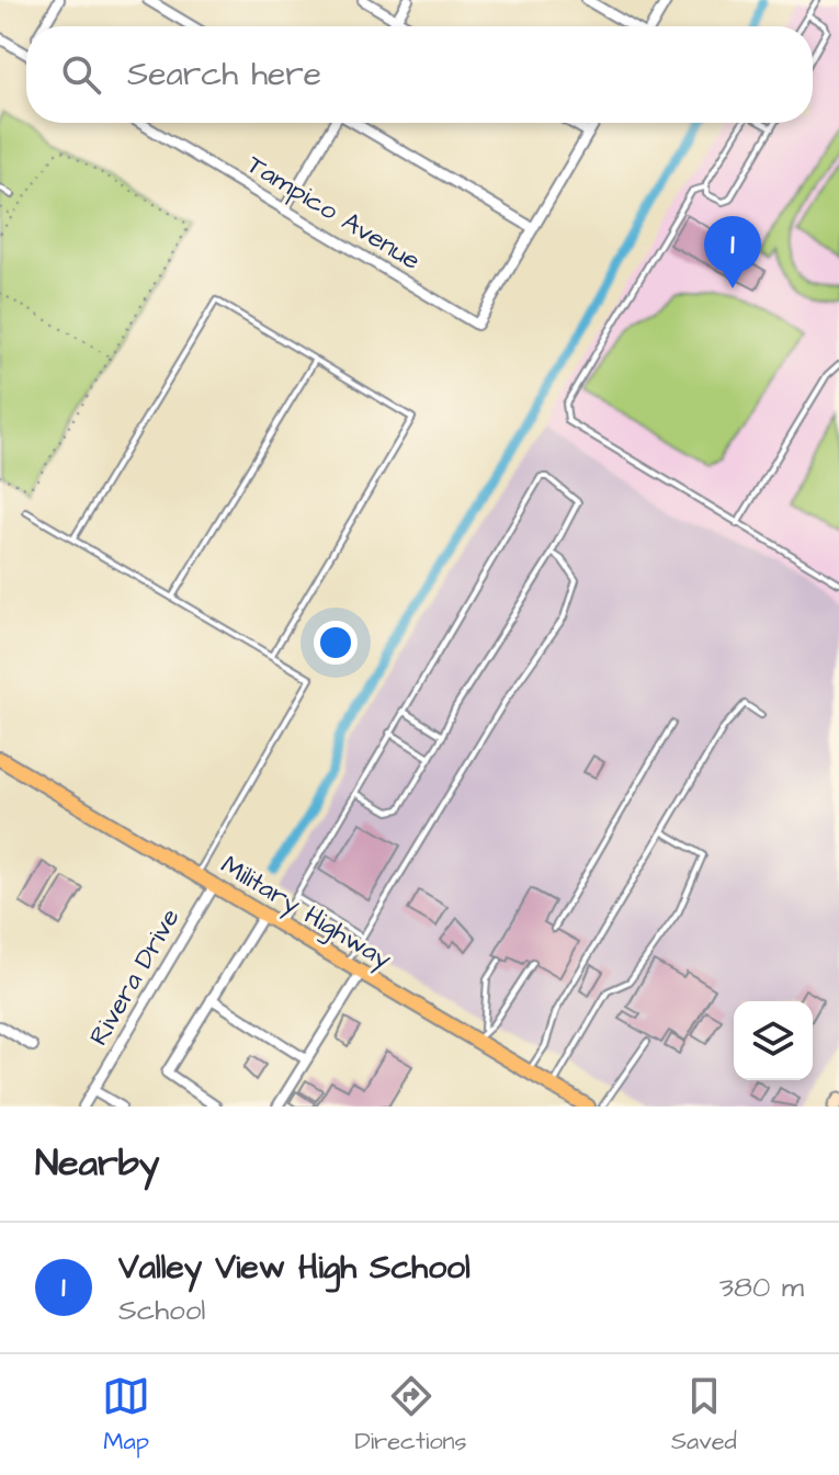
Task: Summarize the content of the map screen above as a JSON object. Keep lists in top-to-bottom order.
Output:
{
  "streets": {
    "main road": ["Military Highway"],
    "street": ["Tampico Avenue", "Rivera Drive"]
  },
  "crossings": [
    ["Military Highway", "Rivera Drive"]
  ],
  "page": {
    "search": "Search here",
    "pins": "1",
    "heading": "Nearby",
    "list": [
      {
        "mark": "1",
        "name": "Valley View High School",
        "note": "School",
        "value": "380 m"
      }
    ],
    "nav": ["Map", "Directions", "Saved"]
  }
}
